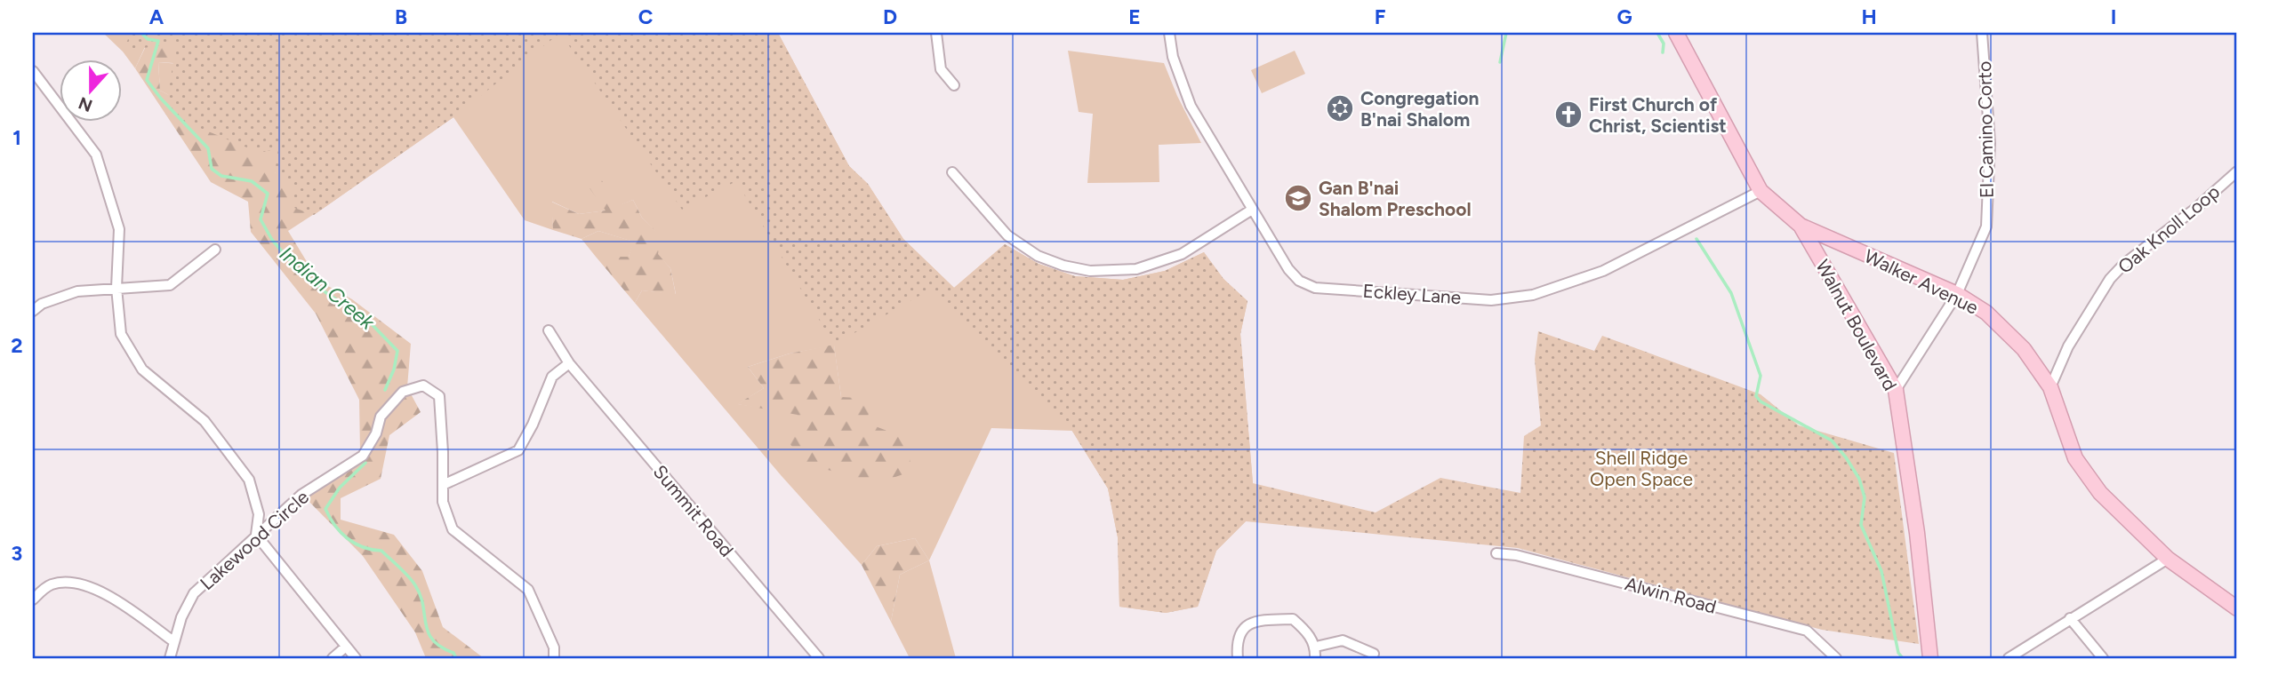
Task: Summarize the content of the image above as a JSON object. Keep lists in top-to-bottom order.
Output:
{
  "streets": {
    "street": [
      "El Camino Corto",
      "Oak Knoll Loop",
      "Walker Avenue",
      "Eckley Lane",
      "Walnut Boulevard",
      "Summit Road",
      "Lakewood Circle",
      "Alwin Road"
    ]
  },
  "crossings": [
    ["El Camino Corto", "Walker Avenue"],
    ["El Camino Corto", "Walnut Boulevard"],
    ["Oak Knoll Loop", "Walker Avenue"],
    ["Walker Avenue", "Walnut Boulevard"],
    ["Eckley Lane", "Walnut Boulevard"]
  ],
  "water": ["Indian Creek"],
  "parks": ["Shell Ridge Open Space"],
  "places": {
    "synagogue": ["Congregation B'nai Shalom"],
    "church": ["First Church of Christ, Scientist"],
    "school or university": ["Gan B'nai Shalom Preschool"]
  },
  "north": "bottom",
  "grid": {
    "columns": [
      "A",
      "B",
      "C",
      "D",
      "E",
      "F",
      "G",
      "H",
      "I"
    ],
    "rows": ["1", "2", "3"]
  }
}
